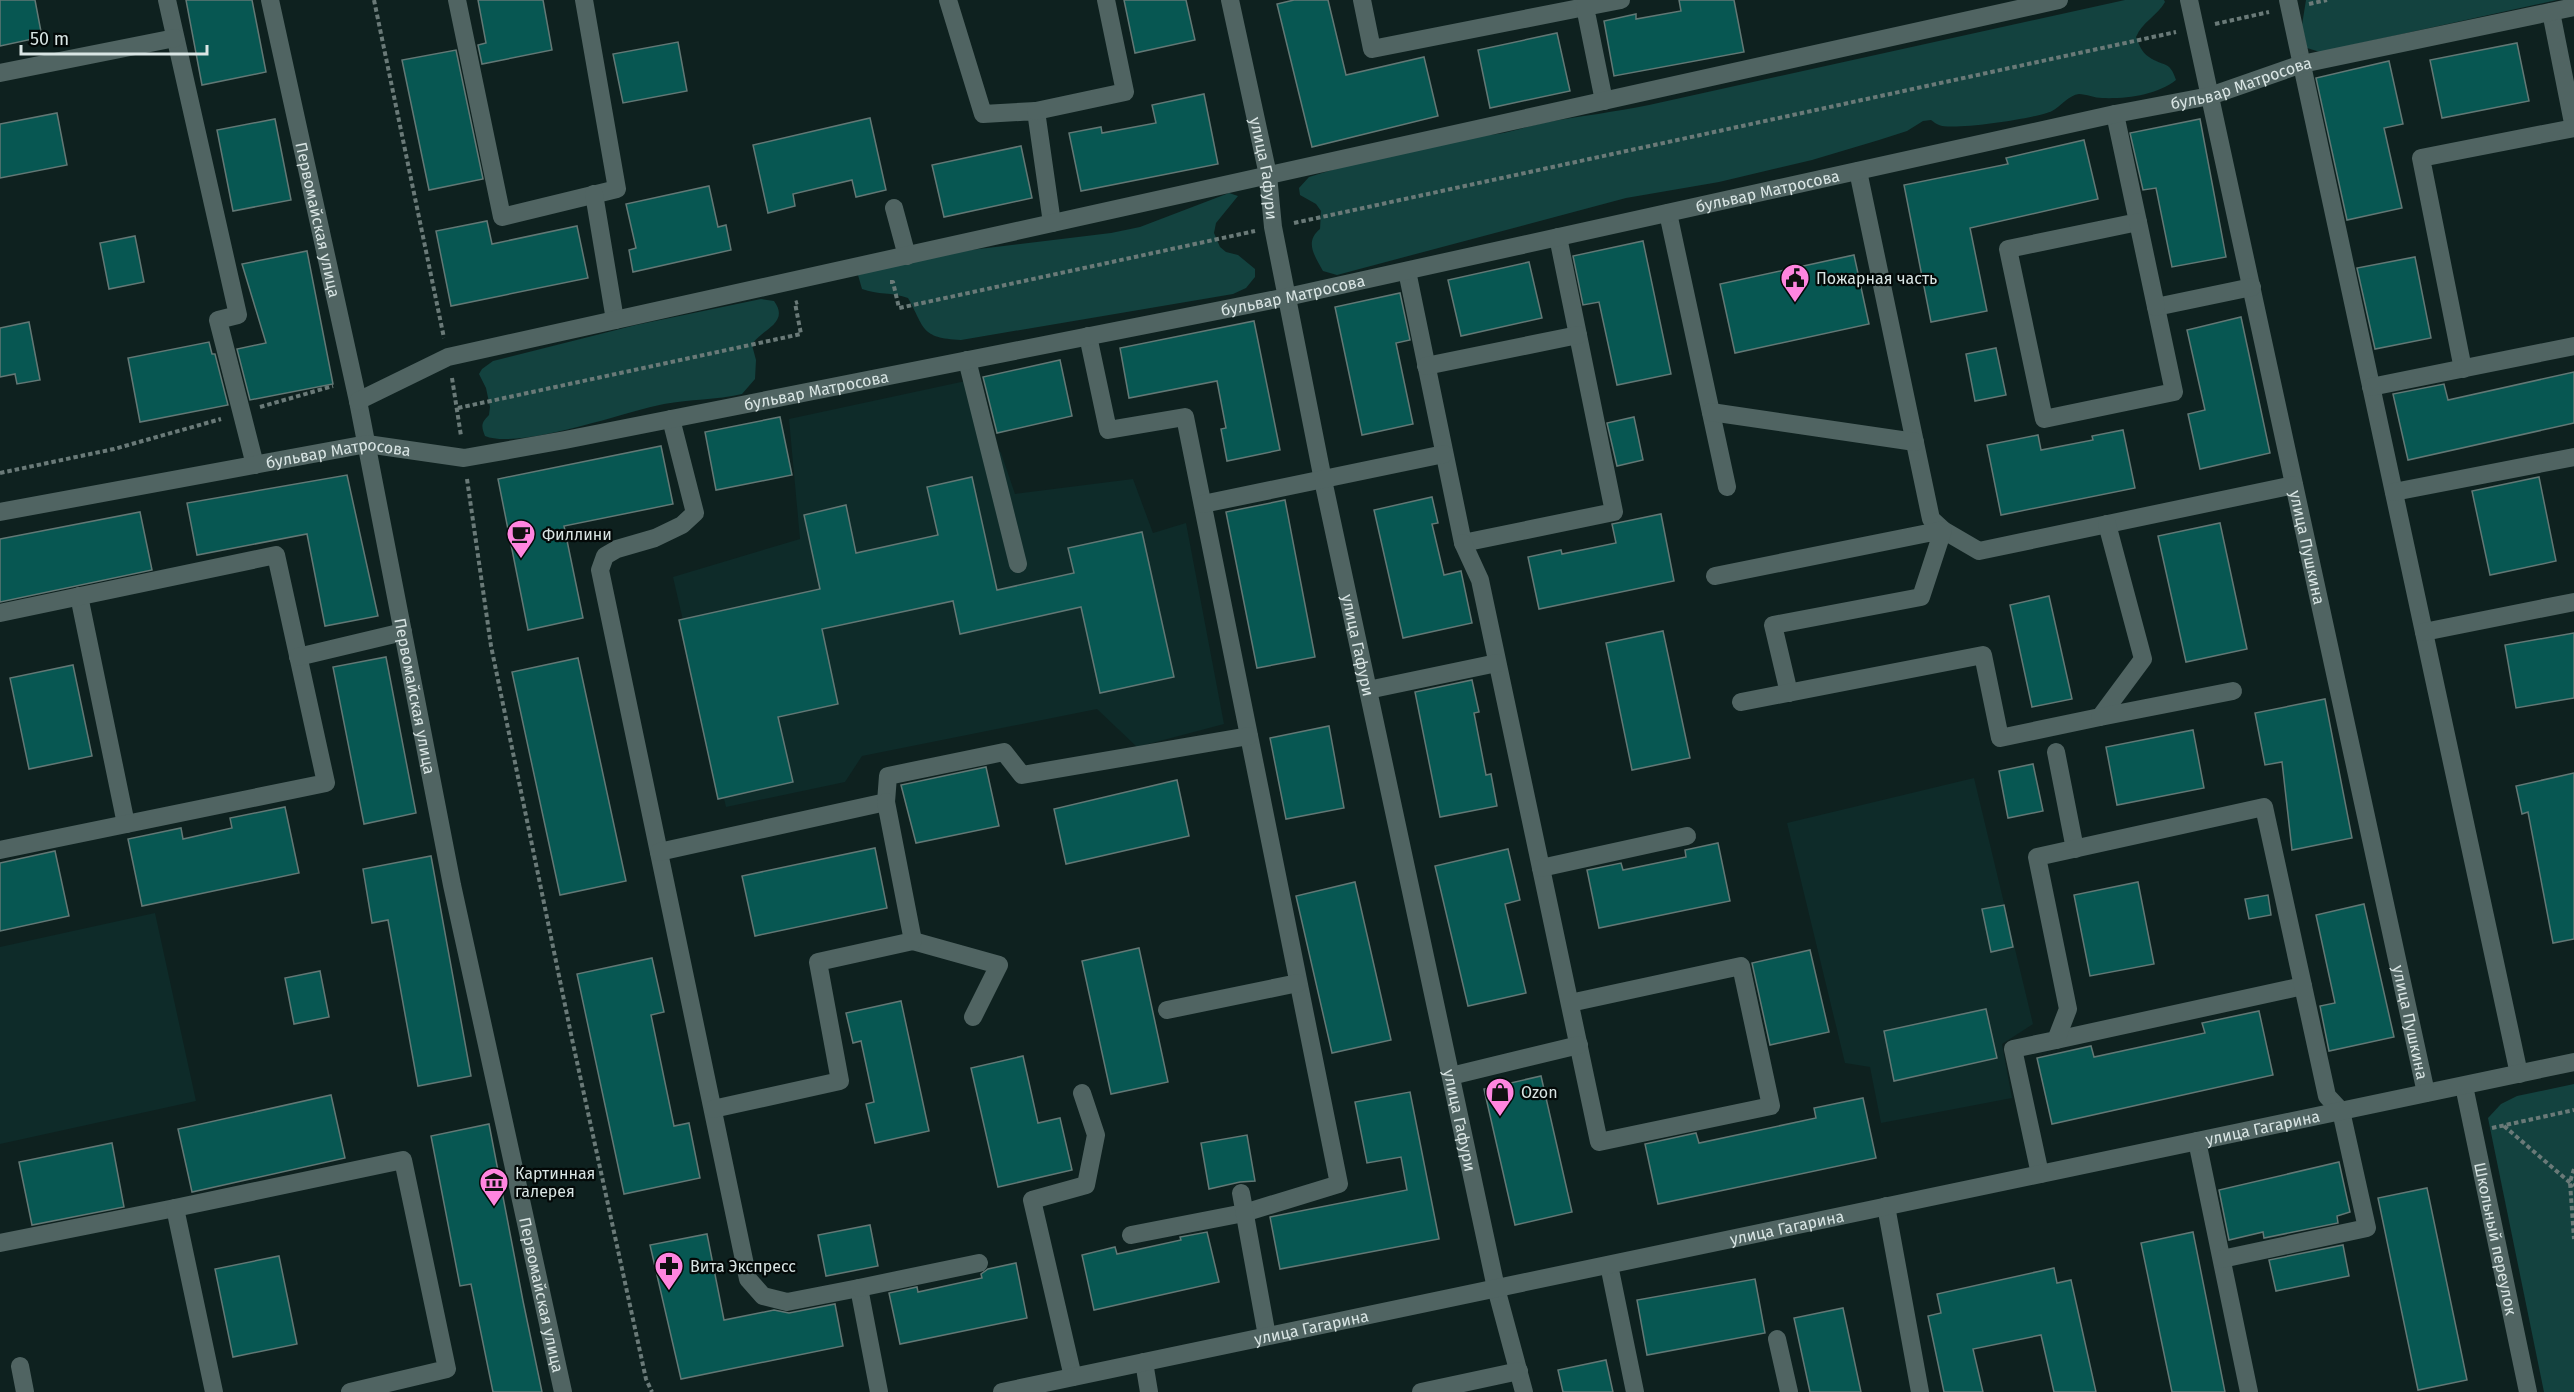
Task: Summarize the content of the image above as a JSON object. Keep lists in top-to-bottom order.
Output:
{
  "streets": {
    "street": [
      "бульвар Матросова",
      "улица Гафури",
      "Первомайская улица",
      "улица Пушкина",
      "улица Гагарина",
      "Школьный переулок"
    ]
  },
  "crossings": [
    ["бульвар Матросова", "улица Гафури"],
    ["бульвар Матросова", "Первомайская улица"],
    ["бульвар Матросова", "улица Пушкина"],
    ["улица Гафури", "улица Гагарина"],
    ["улица Пушкина", "улица Гагарина"],
    ["улица Гагарина", "Школьный переулок"]
  ],
  "places": {
    "public building": ["Пожарная часть"],
    "cafe": ["Филлини"],
    "shop": ["Ozon"],
    "museum": ["Картинная галерея"],
    "pharmacy": ["Вита Экспресс"]
  },
  "scale_bar": "50 m"
}
